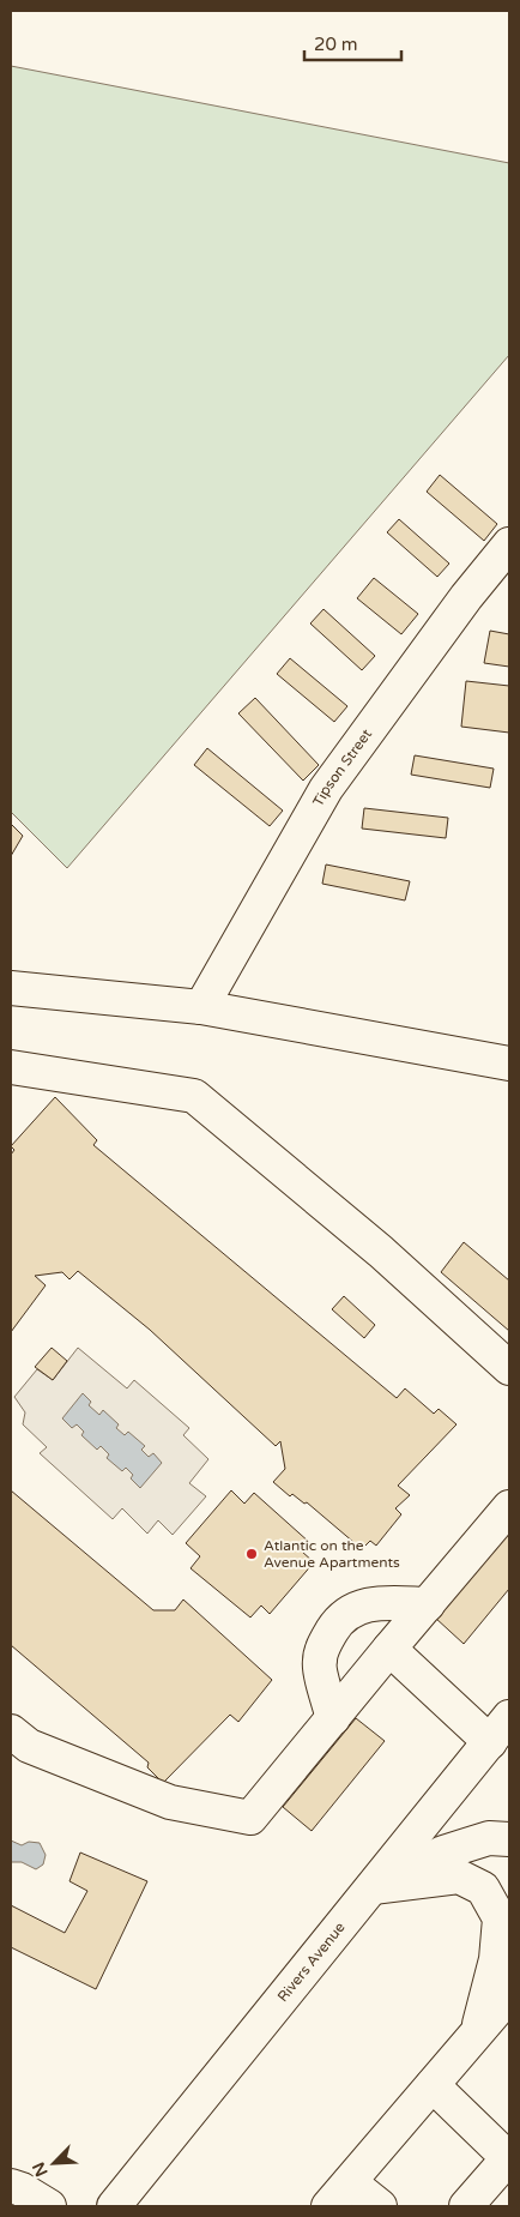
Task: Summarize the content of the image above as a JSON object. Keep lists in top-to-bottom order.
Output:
{
  "streets": {
    "main road": ["Tipson Street", "Rivers Avenue"]
  },
  "places": ["Atlantic on the Avenue Apartments"],
  "scale_bar": "20 m",
  "north": "bottom left"
}
